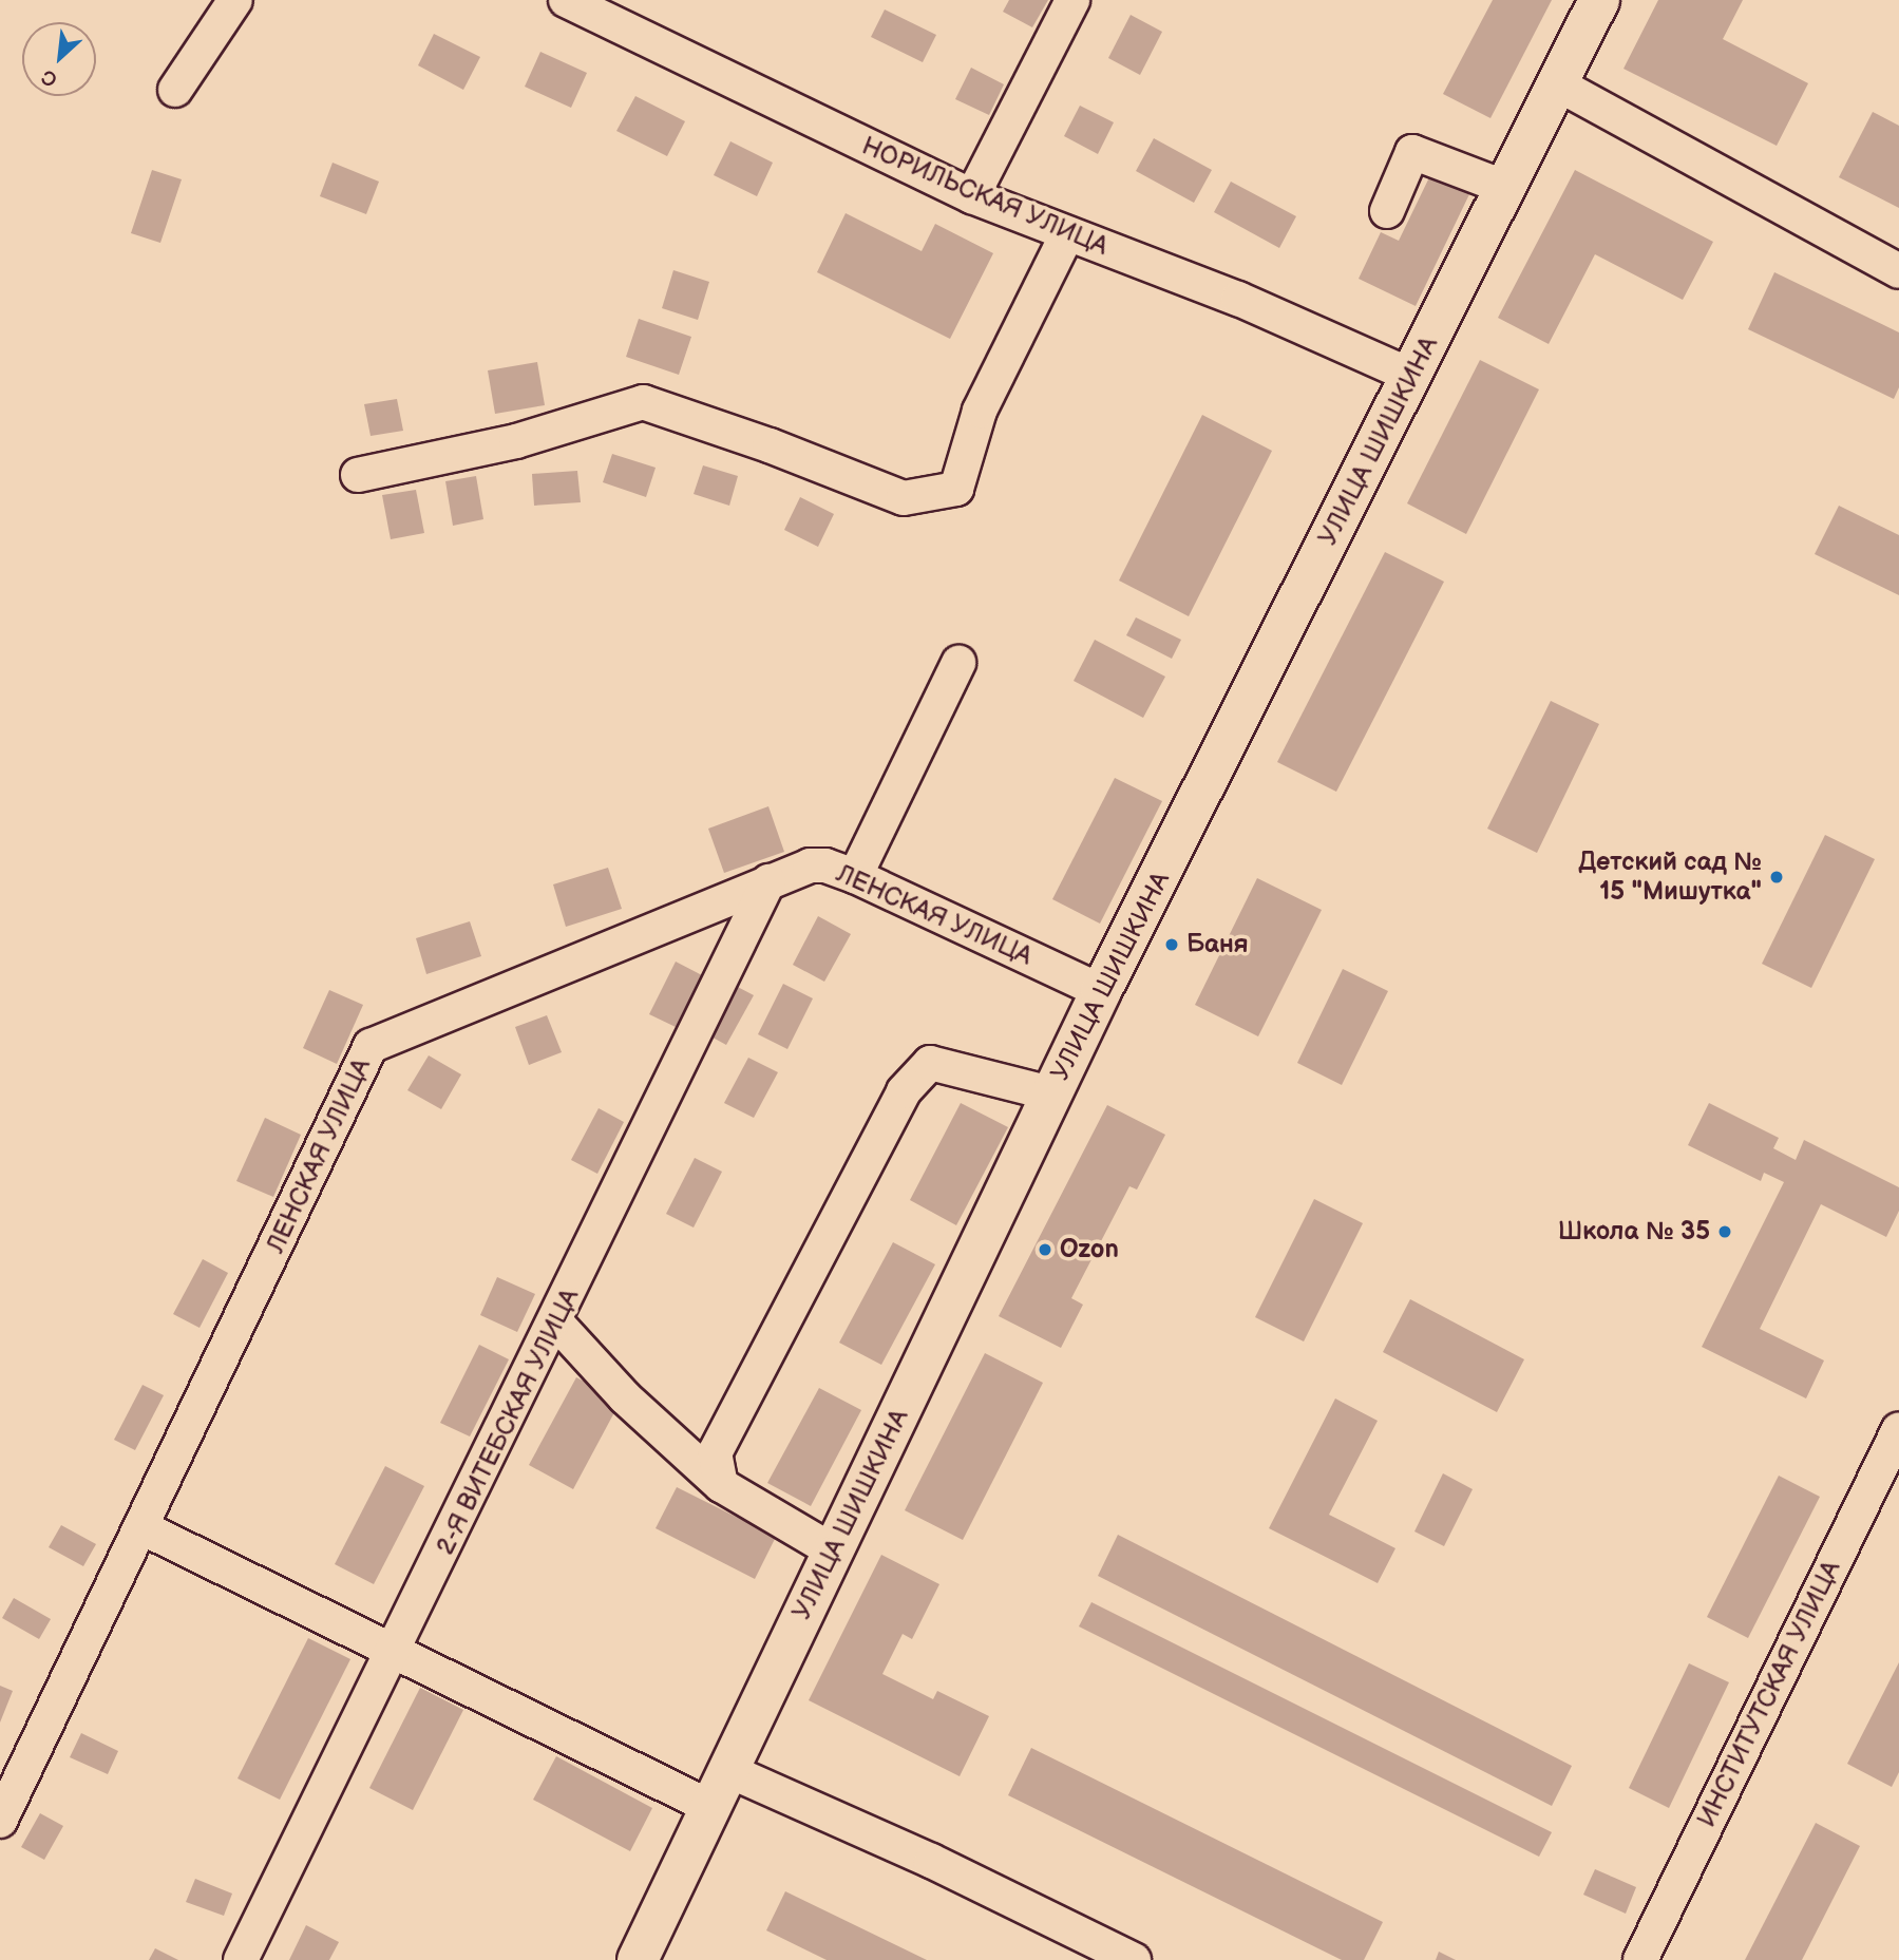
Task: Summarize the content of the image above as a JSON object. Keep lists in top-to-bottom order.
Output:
{
  "streets": {
    "main road": ["УЛИЦА ШИШКИНА"],
    "street": [
      "НОРИЛЬСКАЯ УЛИЦА",
      "ЛЕНСКАЯ УЛИЦА",
      "2-Я ВИТЕБСКАЯ УЛИЦА",
      "ИНСТИТУТСКАЯ УЛИЦА"
    ]
  },
  "crossings": [
    ["НОРИЛЬСКАЯ УЛИЦА", "УЛИЦА ШИШКИНА"],
    ["УЛИЦА ШИШКИНА", "ЛЕНСКАЯ УЛИЦА"],
    ["ЛЕНСКАЯ УЛИЦА", "2-Я ВИТЕБСКАЯ УЛИЦА"]
  ],
  "places": [
    "Детский сад № 15 \"Мишутка\"",
    "Баня",
    "Школа № 35",
    "Ozon"
  ],
  "north": "bottom left"
}
